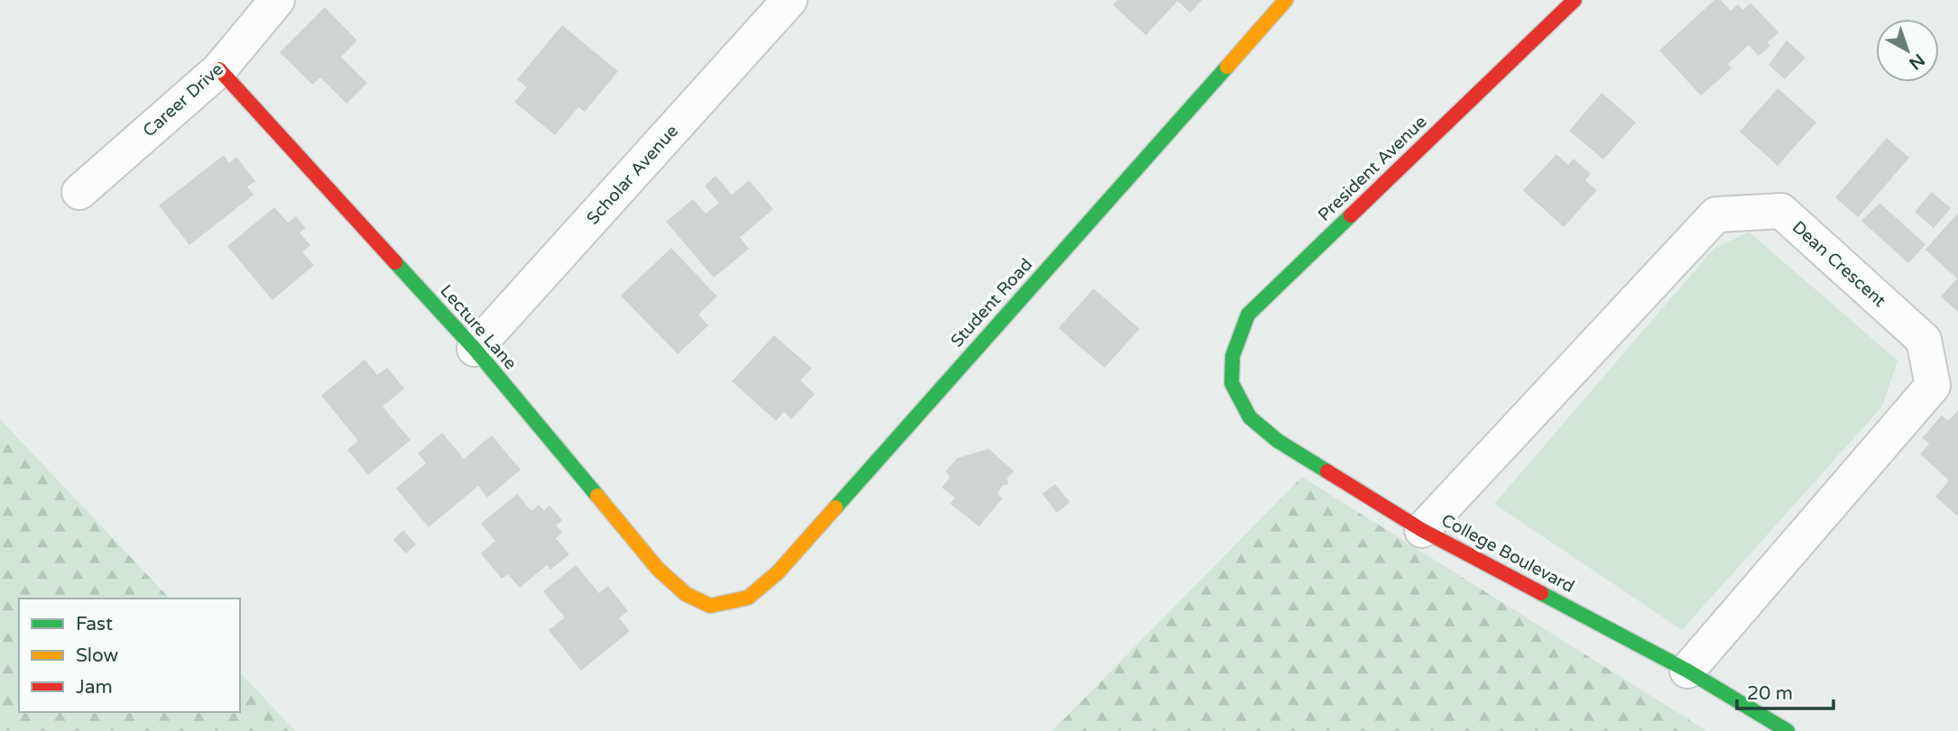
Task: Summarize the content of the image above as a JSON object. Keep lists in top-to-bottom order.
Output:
{
  "streets": {
    "street": [
      "Career Drive",
      "President Avenue",
      "Scholar Avenue",
      "Dean Crescent",
      "Student Road",
      "Lecture Lane",
      "College Boulevard"
    ]
  },
  "crossings": [
    ["Career Drive", "Lecture Lane"],
    ["President Avenue", "College Boulevard"],
    ["Scholar Avenue", "Lecture Lane"],
    ["Dean Crescent", "College Boulevard"],
    ["Student Road", "Lecture Lane"]
  ],
  "legend": ["Fast", "Slow", "Jam"],
  "scale_bar": "20 m",
  "north": "bottom right"
}
